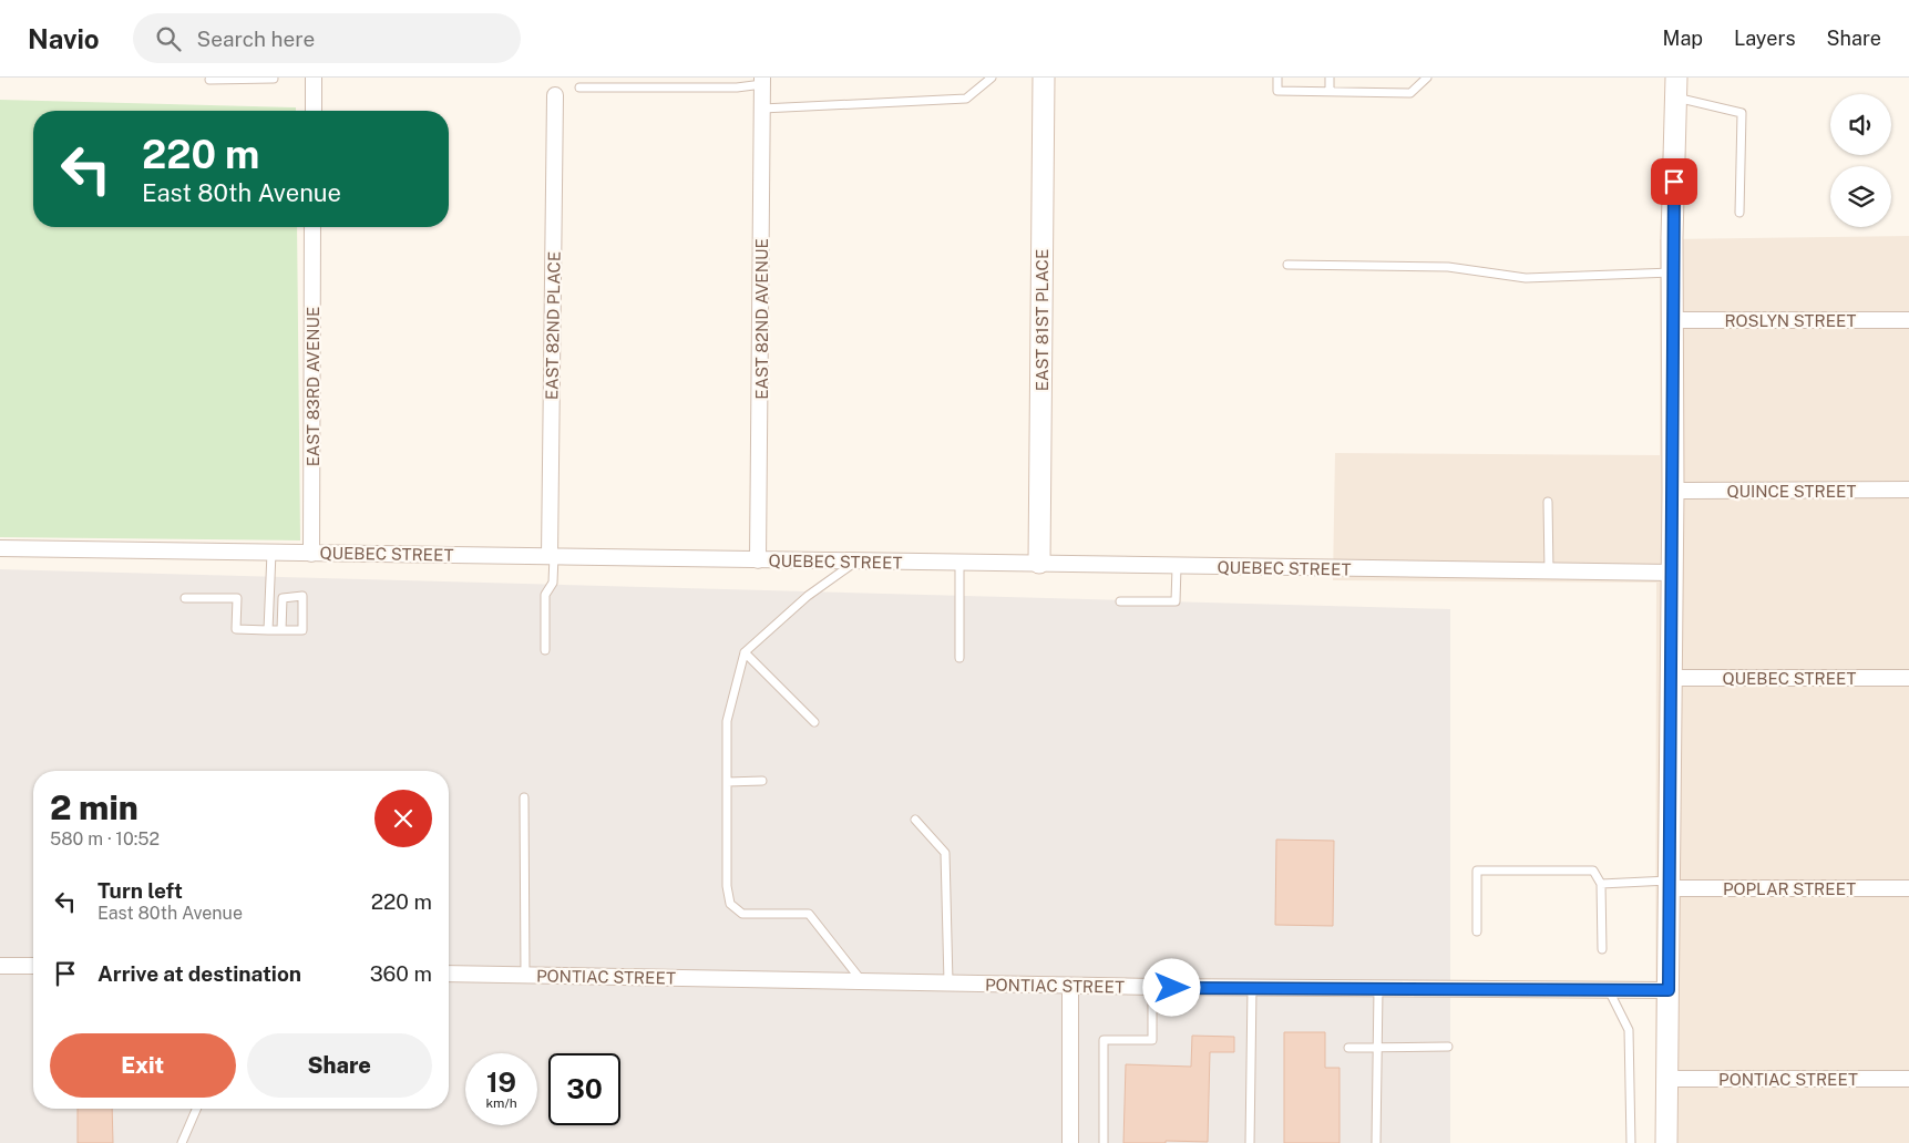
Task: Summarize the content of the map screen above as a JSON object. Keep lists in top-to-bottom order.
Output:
{
  "streets": {
    "street": [
      "EAST 82ND AVENUE",
      "EAST 81ST PLACE",
      "ROSLYN STREET",
      "EAST 82ND PLACE",
      "EAST 83RD AVENUE",
      "QUINCE STREET",
      "QUEBEC STREET",
      "POPLAR STREET",
      "PONTIAC STREET"
    ]
  },
  "crossings": [
    ["EAST 82ND AVENUE", "QUEBEC STREET"],
    ["EAST 81ST PLACE", "QUEBEC STREET"],
    ["EAST 82ND PLACE", "QUEBEC STREET"],
    ["EAST 83RD AVENUE", "QUEBEC STREET"]
  ],
  "page": {
    "header": "Navio",
    "search": "Search here",
    "nav": ["Map", "Layers", "Share"],
    "turn": ["220 m", "East 80th Avenue"],
    "heading": ["2 min", "580 m · 10:52"],
    "list": [
      {
        "name": "Turn left",
        "note": "East 80th Avenue",
        "value": "220 m"
      },
      {
        "name": "Arrive at destination",
        "value": "360 m"
      }
    ],
    "buttons": ["Exit", "Share"],
    "speed": "19 km/h",
    "limit": "30"
  }
}
